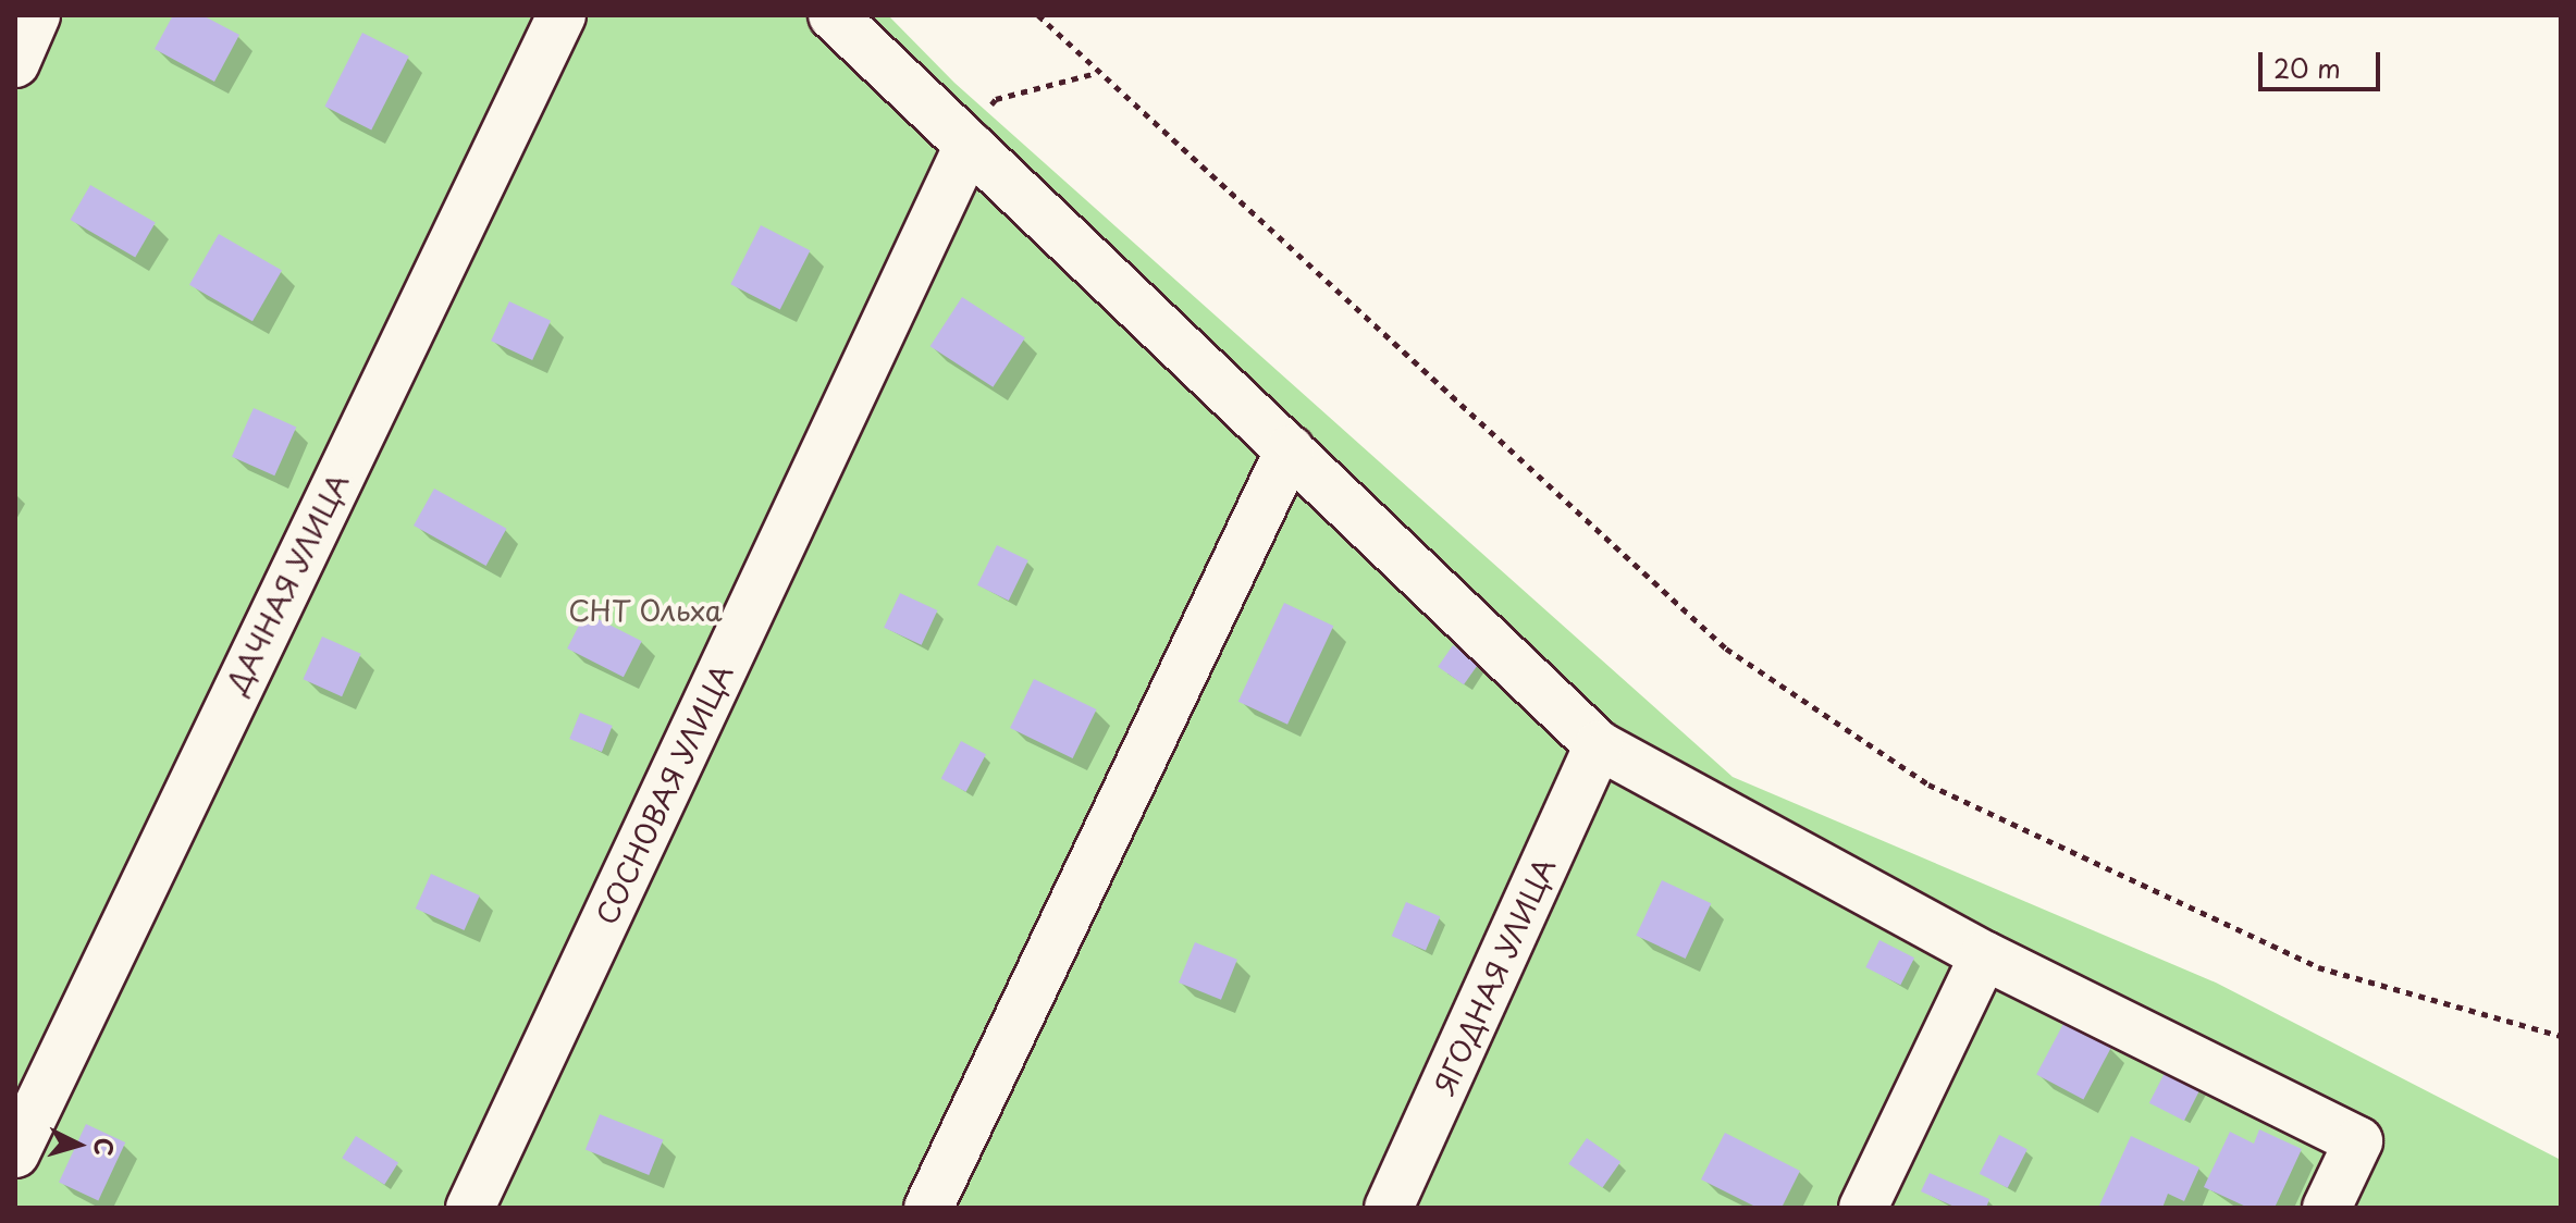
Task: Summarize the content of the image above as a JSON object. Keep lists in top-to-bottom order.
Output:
{
  "streets": {
    "street": ["ДАЧНАЯ УЛИЦА", "СОСНОВАЯ УЛИЦА", "ЯГОДНАЯ УЛИЦА"]
  },
  "parks": ["СНТ Ольха"],
  "scale_bar": "20 m",
  "north": "right"
}
